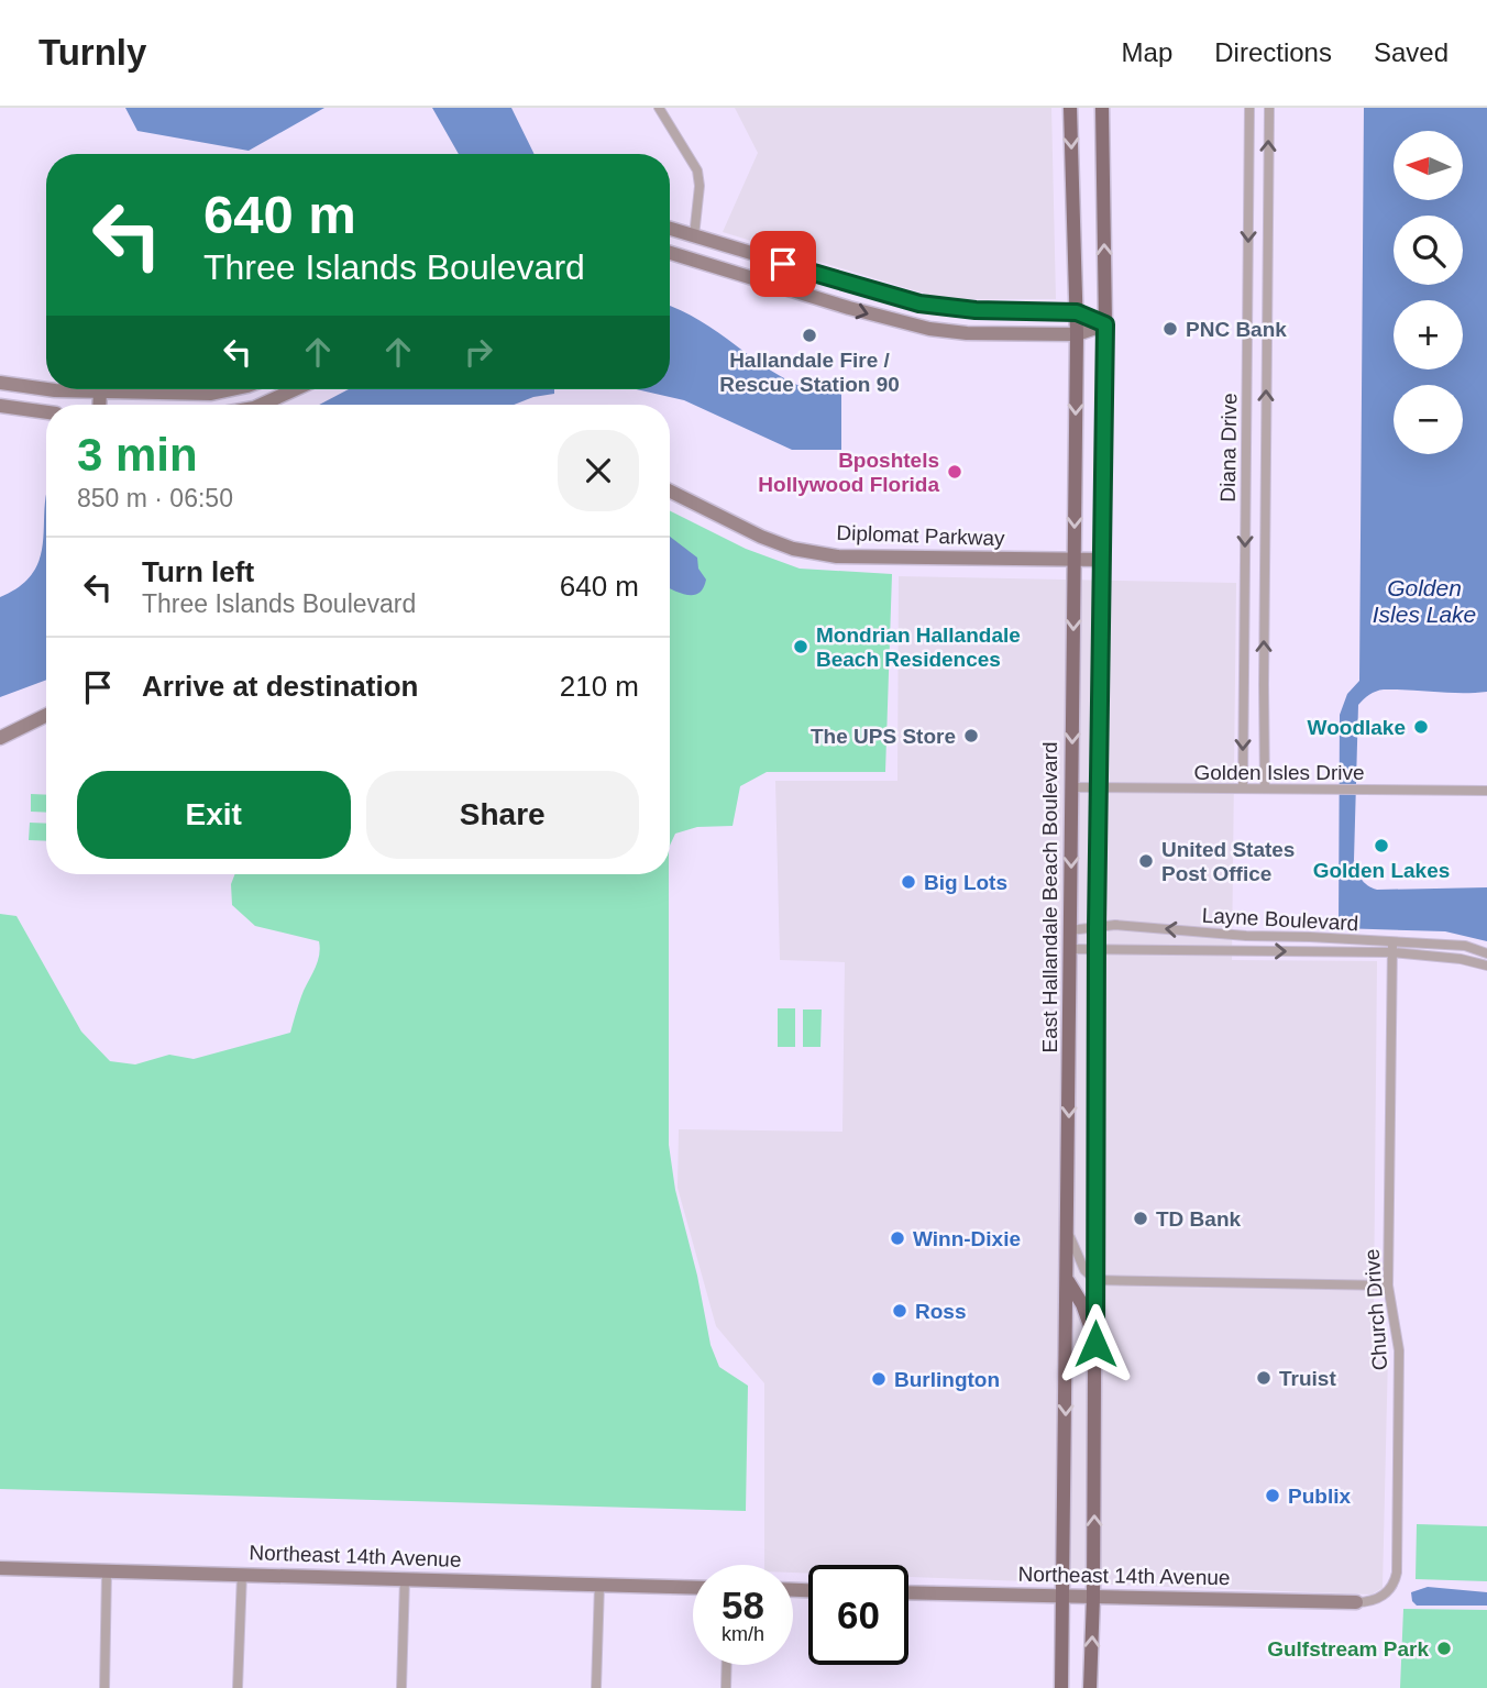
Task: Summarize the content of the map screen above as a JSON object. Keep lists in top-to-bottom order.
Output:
{
  "streets": {
    "main road": ["East Hallandale Beach Boulevard"],
    "street": [
      "Diana Drive",
      "Diplomat Parkway",
      "Golden Isles Drive",
      "Layne Boulevard",
      "Church Drive",
      "Northeast 14th Avenue"
    ]
  },
  "crossings": [
    ["Diana Drive", "Golden Isles Drive"],
    ["Diplomat Parkway", "East Hallandale Beach Boulevard"],
    ["Golden Isles Drive", "East Hallandale Beach Boulevard"],
    ["East Hallandale Beach Boulevard", "Layne Boulevard"],
    ["East Hallandale Beach Boulevard", "Northeast 14th Avenue"],
    ["Layne Boulevard", "Church Drive"],
    ["Church Drive", "Northeast 14th Avenue"]
  ],
  "water": ["Golden Isles Lake"],
  "places": [
    "PNC Bank",
    "Hallandale Fire / Rescue Station 90",
    "Bposhtels Hollywood Florida",
    "Mondrian Hallandale Beach Residences",
    "Woodlake",
    "The UPS Store",
    "Golden Lakes",
    "United States Post Office",
    "Big Lots",
    "TD Bank",
    "Winn-Dixie",
    "Ross",
    "Truist",
    "Burlington",
    "Publix",
    "Gulfstream Park"
  ],
  "north": "left",
  "page": {
    "header": "Turnly",
    "nav": ["Map", "Directions", "Saved"],
    "map_buttons": ["+", "−"],
    "turn": ["640 m", "Three Islands Boulevard"],
    "heading": ["3 min", "850 m · 06:50"],
    "list": [
      {
        "name": "Turn left",
        "note": "Three Islands Boulevard",
        "value": "640 m"
      },
      {
        "name": "Arrive at destination",
        "value": "210 m"
      }
    ],
    "buttons": ["Exit", "Share"],
    "speed": "58 km/h",
    "limit": "60"
  }
}
